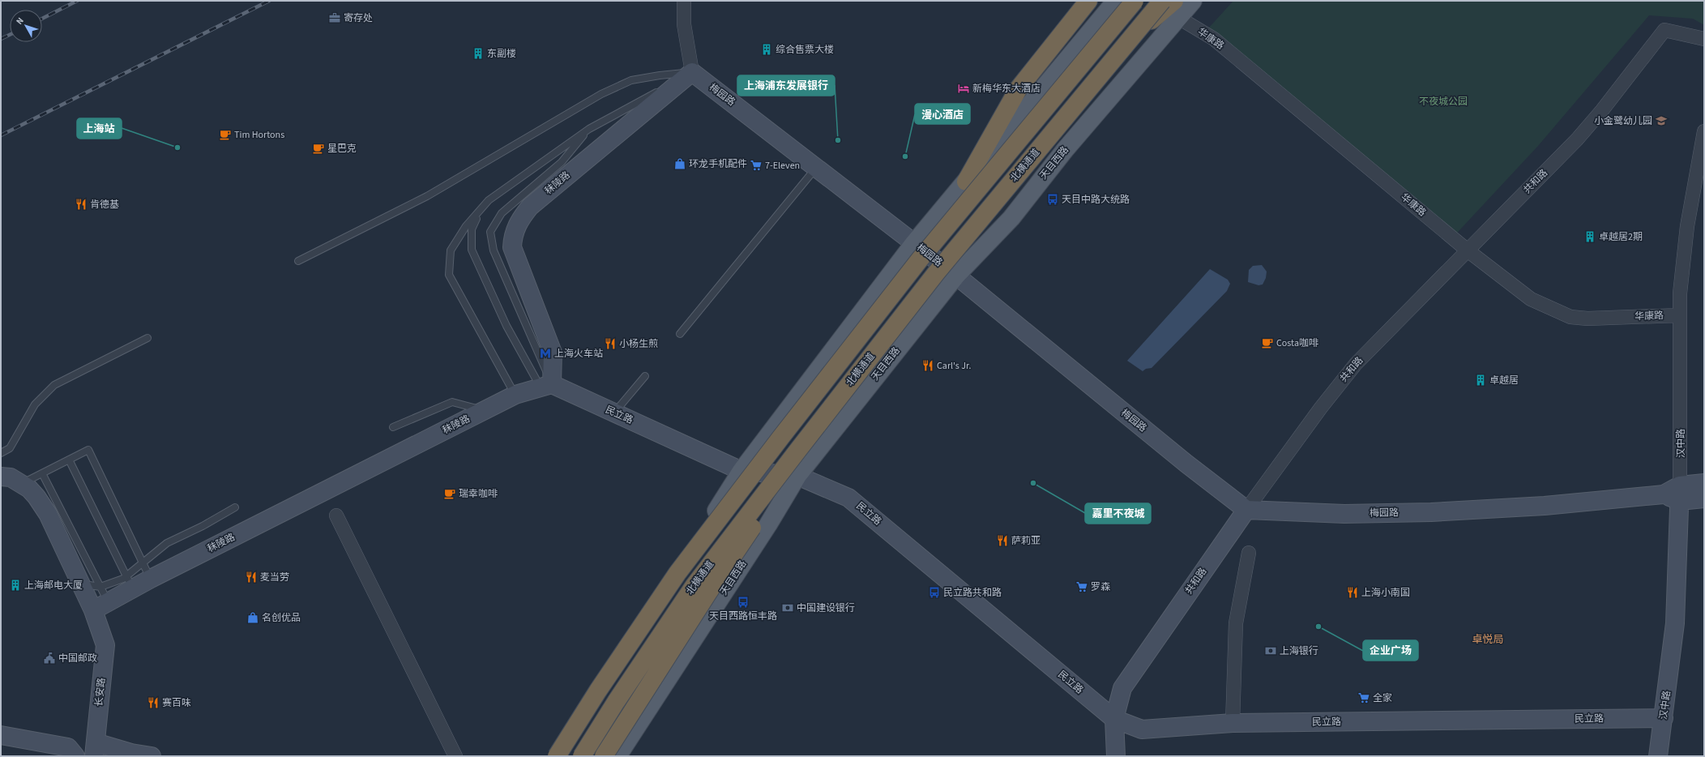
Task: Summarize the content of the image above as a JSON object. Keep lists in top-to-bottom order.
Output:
{
  "streets": {
    "highway": ["北横通道"],
    "main road": ["天目西路"],
    "street": [
      "华康路",
      "梅园路",
      "共和路",
      "秣陵路",
      "民立路",
      "汉中路",
      "长安路"
    ]
  },
  "crossings": [
    ["华康路", "天目西路"],
    ["华康路", "共和路"],
    ["华康路", "汉中路"],
    ["梅园路", "天目西路"],
    ["梅园路", "共和路"],
    ["梅园路", "秣陵路"],
    ["梅园路", "汉中路"],
    ["天目西路", "民立路"],
    ["共和路", "民立路"],
    ["秣陵路", "民立路"],
    ["秣陵路", "长安路"],
    ["民立路", "汉中路"]
  ],
  "districts": ["卓悦局"],
  "parks": ["不夜城公园"],
  "places": {
    "office": ["寄存处"],
    "building": [
      "综合售票大楼",
      "东副楼",
      "卓越居2期",
      "卓越居",
      "上海邮电大厦"
    ],
    "hotel": ["新梅华东大酒店"],
    "school or university": ["小金鹭幼儿园"],
    "cafe": [
      "Tim Hortons",
      "星巴克",
      "Costa咖啡",
      "瑞幸咖啡"
    ],
    "other": [
      "上海浦东发展银行",
      "上海站",
      "漫心酒店",
      "嘉里不夜城",
      "企业广场"
    ],
    "shop": ["环龙手机配件", "名创优品"],
    "supermarket": ["7-Eleven", "罗森", "全家"],
    "bus stop": ["天目中路大统路", "民立路共和路", "天目西路恒丰路"],
    "restaurant": [
      "肯德基",
      "小杨生煎",
      "Carl's Jr.",
      "萨莉亚",
      "麦当劳",
      "上海小南国",
      "赛百味"
    ],
    "metro station": ["上海火车站"],
    "bank": ["中国建设银行", "上海银行"],
    "public building": ["中国邮政"]
  },
  "north": "top left"
}
